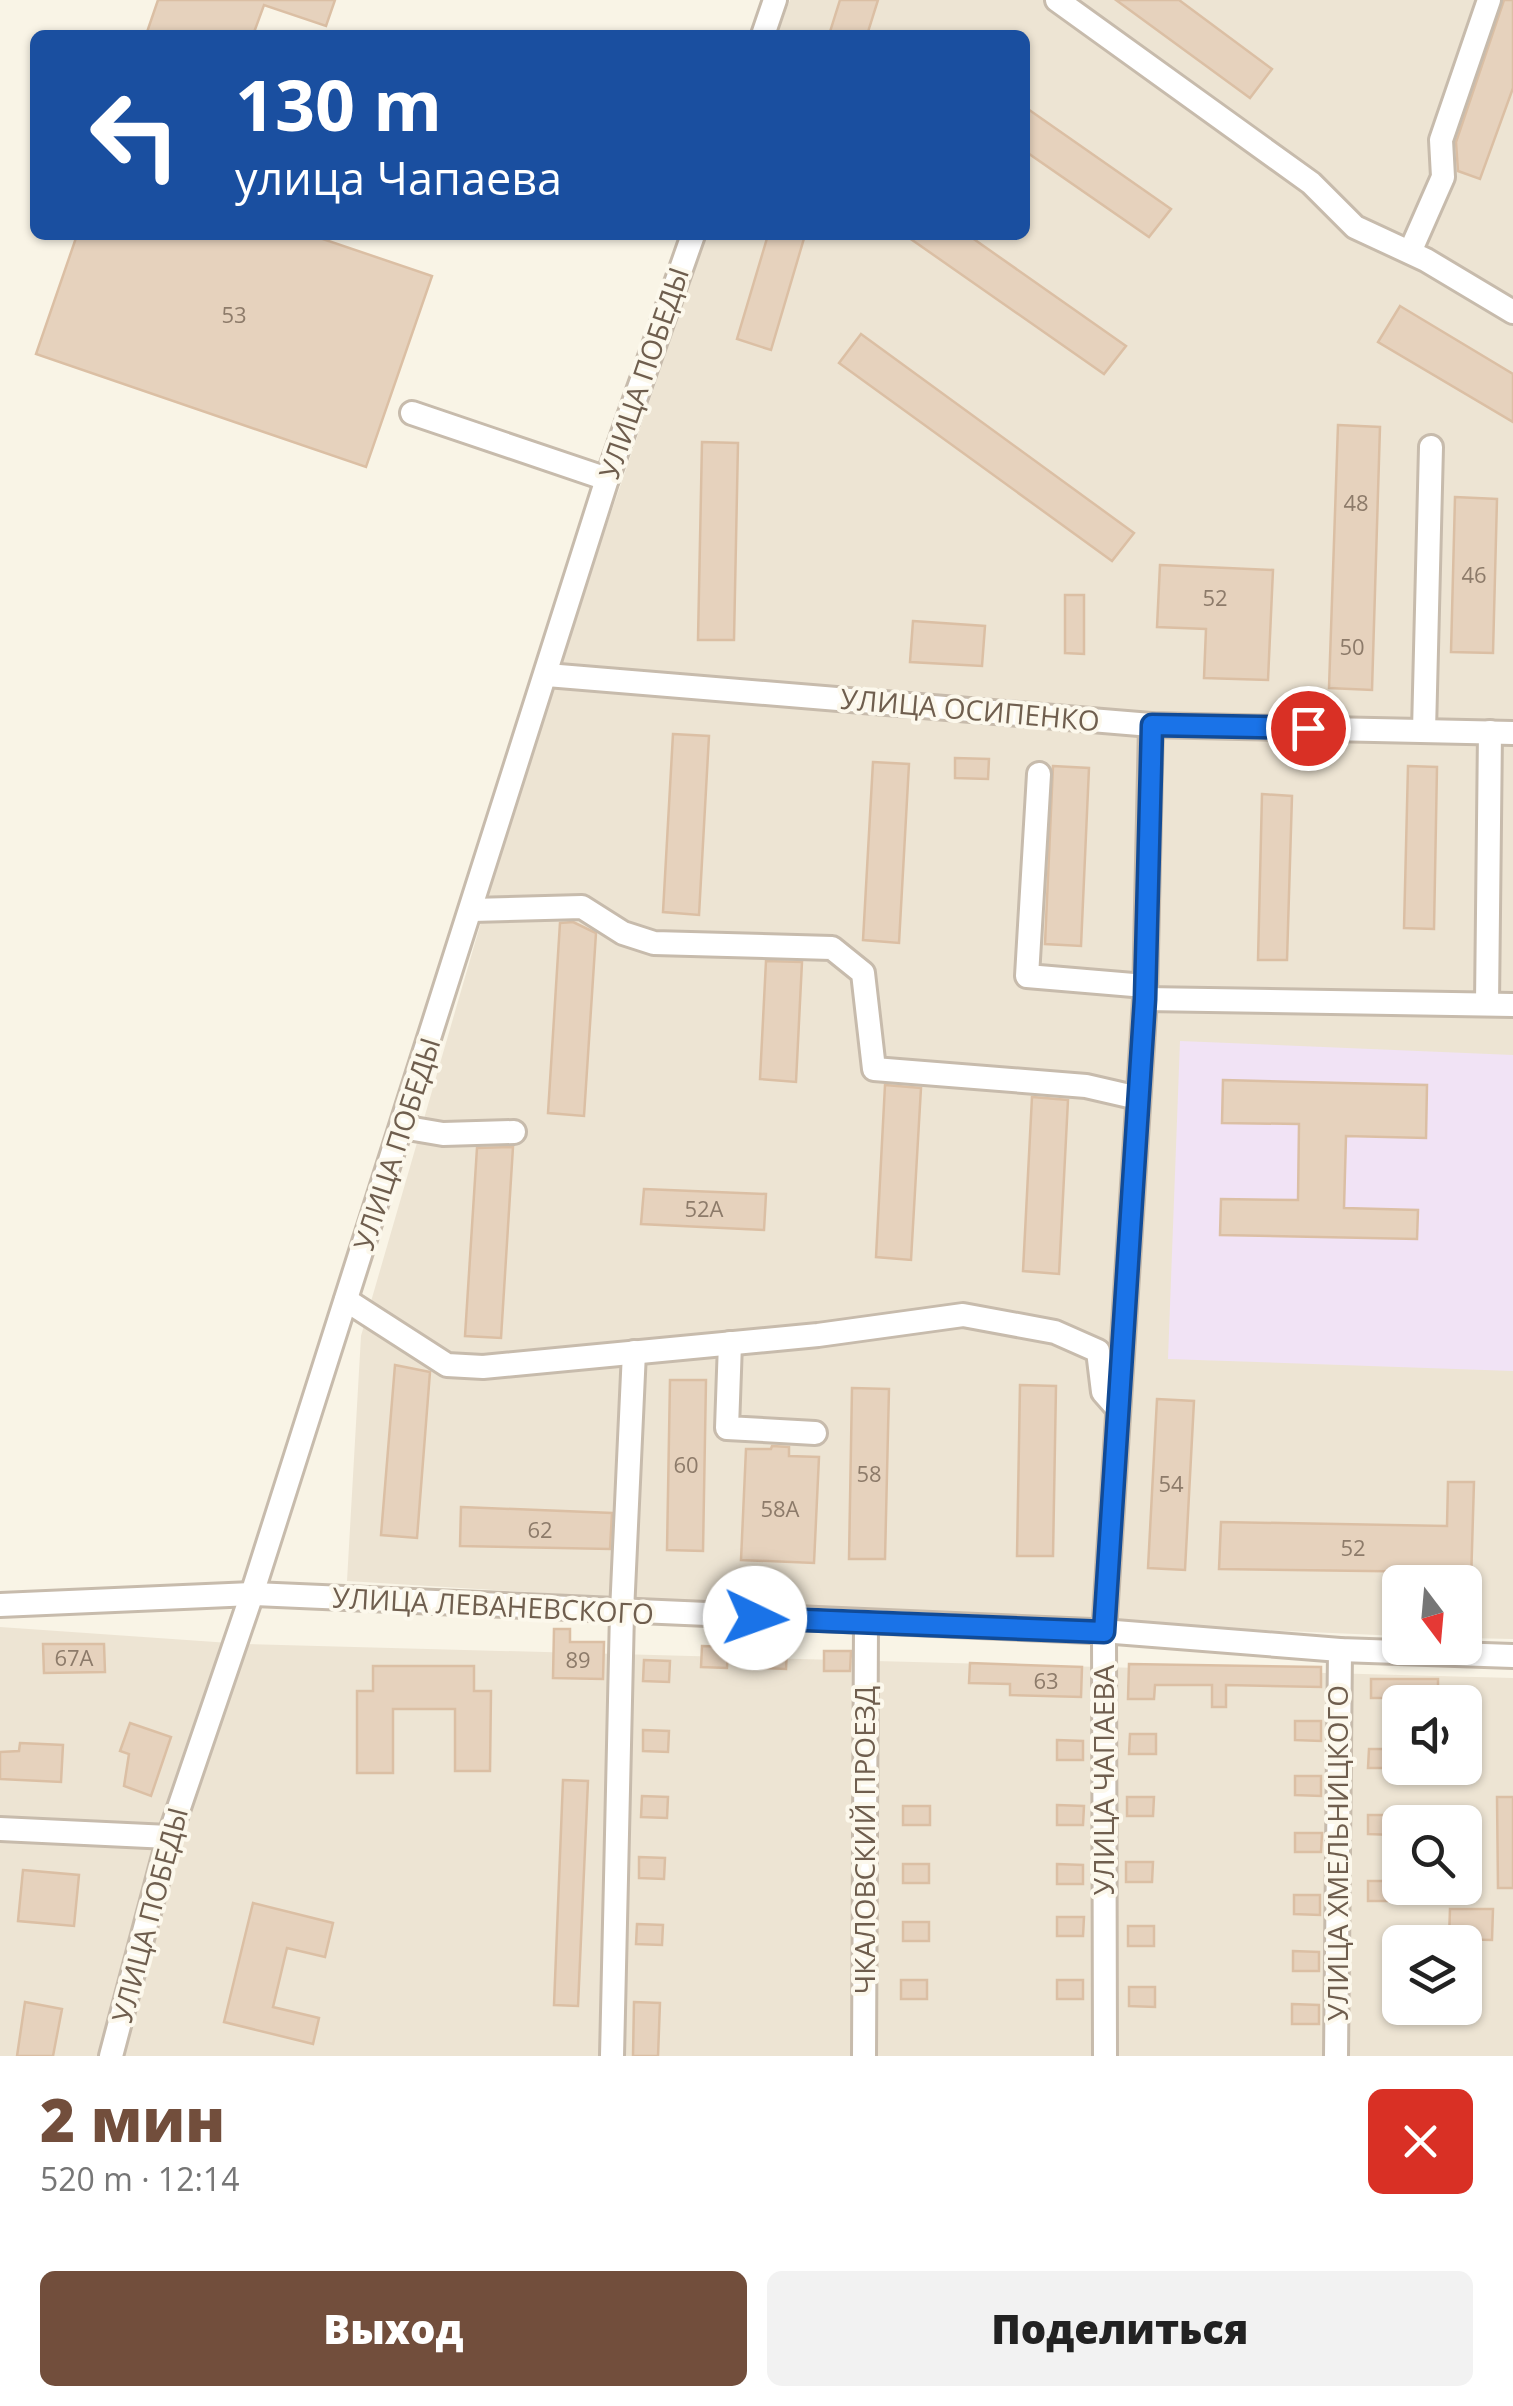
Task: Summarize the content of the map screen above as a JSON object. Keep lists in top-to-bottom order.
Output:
{
  "streets": {
    "street": [
      "УЛИЦА ПОБЕДЫ",
      "УЛИЦА ОСИПЕНКО",
      "УЛИЦА ЛЕВАНЕВСКОГО",
      "УЛИЦА ЧАПАЕВА",
      "ЧКАЛОВСКИЙ ПРОЕЗД",
      "УЛИЦА ХМЕЛЬНИЦКОГО"
    ]
  },
  "crossings": [
    ["УЛИЦА ПОБЕДЫ", "УЛИЦА ОСИПЕНКО"],
    ["УЛИЦА ПОБЕДЫ", "УЛИЦА ЛЕВАНЕВСКОГО"],
    ["УЛИЦА ОСИПЕНКО", "УЛИЦА ЧАПАЕВА"],
    ["УЛИЦА ЛЕВАНЕВСКОГО", "УЛИЦА ЧАПАЕВА"],
    ["УЛИЦА ЛЕВАНЕВСКОГО", "ЧКАЛОВСКИЙ ПРОЕЗД"],
    ["УЛИЦА ЛЕВАНЕВСКОГО", "УЛИЦА ХМЕЛЬНИЦКОГО"]
  ],
  "house_numbers": [
    "53",
    "48",
    "46",
    "52",
    "50",
    "52А",
    "60",
    "58",
    "54",
    "58А",
    "62",
    "52",
    "67А",
    "89",
    "63"
  ],
  "north": "bottom",
  "page": {
    "turn": ["130 m", "улица Чапаева"],
    "heading": ["2 мин", "520 m · 12:14"],
    "buttons": ["Выход", "Поделиться"]
  }
}
